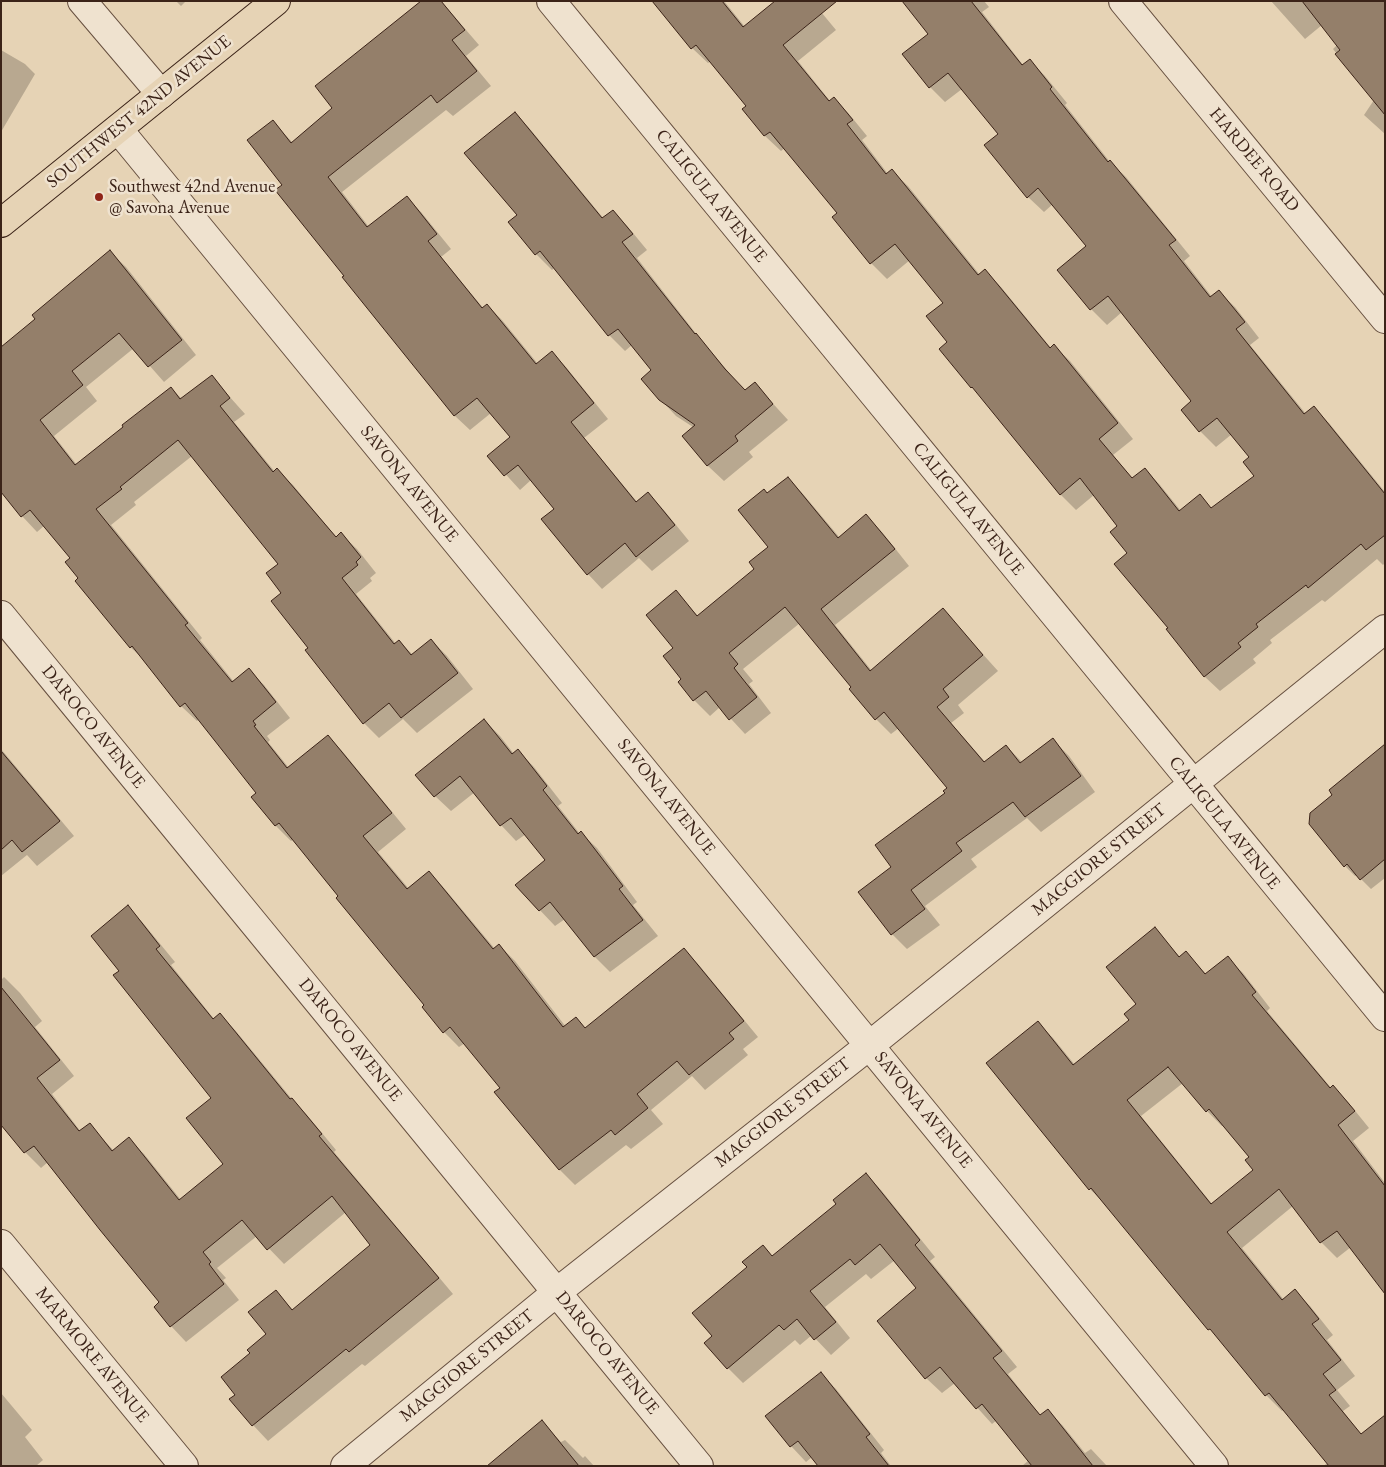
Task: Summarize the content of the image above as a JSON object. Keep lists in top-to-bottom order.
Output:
{
  "streets": {
    "main road": ["SOUTHWEST 42ND AVENUE"],
    "street": [
      "HARDEE ROAD",
      "CALIGULA AVENUE",
      "SAVONA AVENUE",
      "DAROCO AVENUE",
      "MAGGIORE STREET",
      "MARMORE AVENUE"
    ]
  },
  "crossings": [
    ["SOUTHWEST 42ND AVENUE", "SAVONA AVENUE"],
    ["CALIGULA AVENUE", "MAGGIORE STREET"],
    ["SAVONA AVENUE", "MAGGIORE STREET"],
    ["DAROCO AVENUE", "MAGGIORE STREET"]
  ],
  "places": ["Southwest 42nd Avenue @ Savona Avenue"]
}
